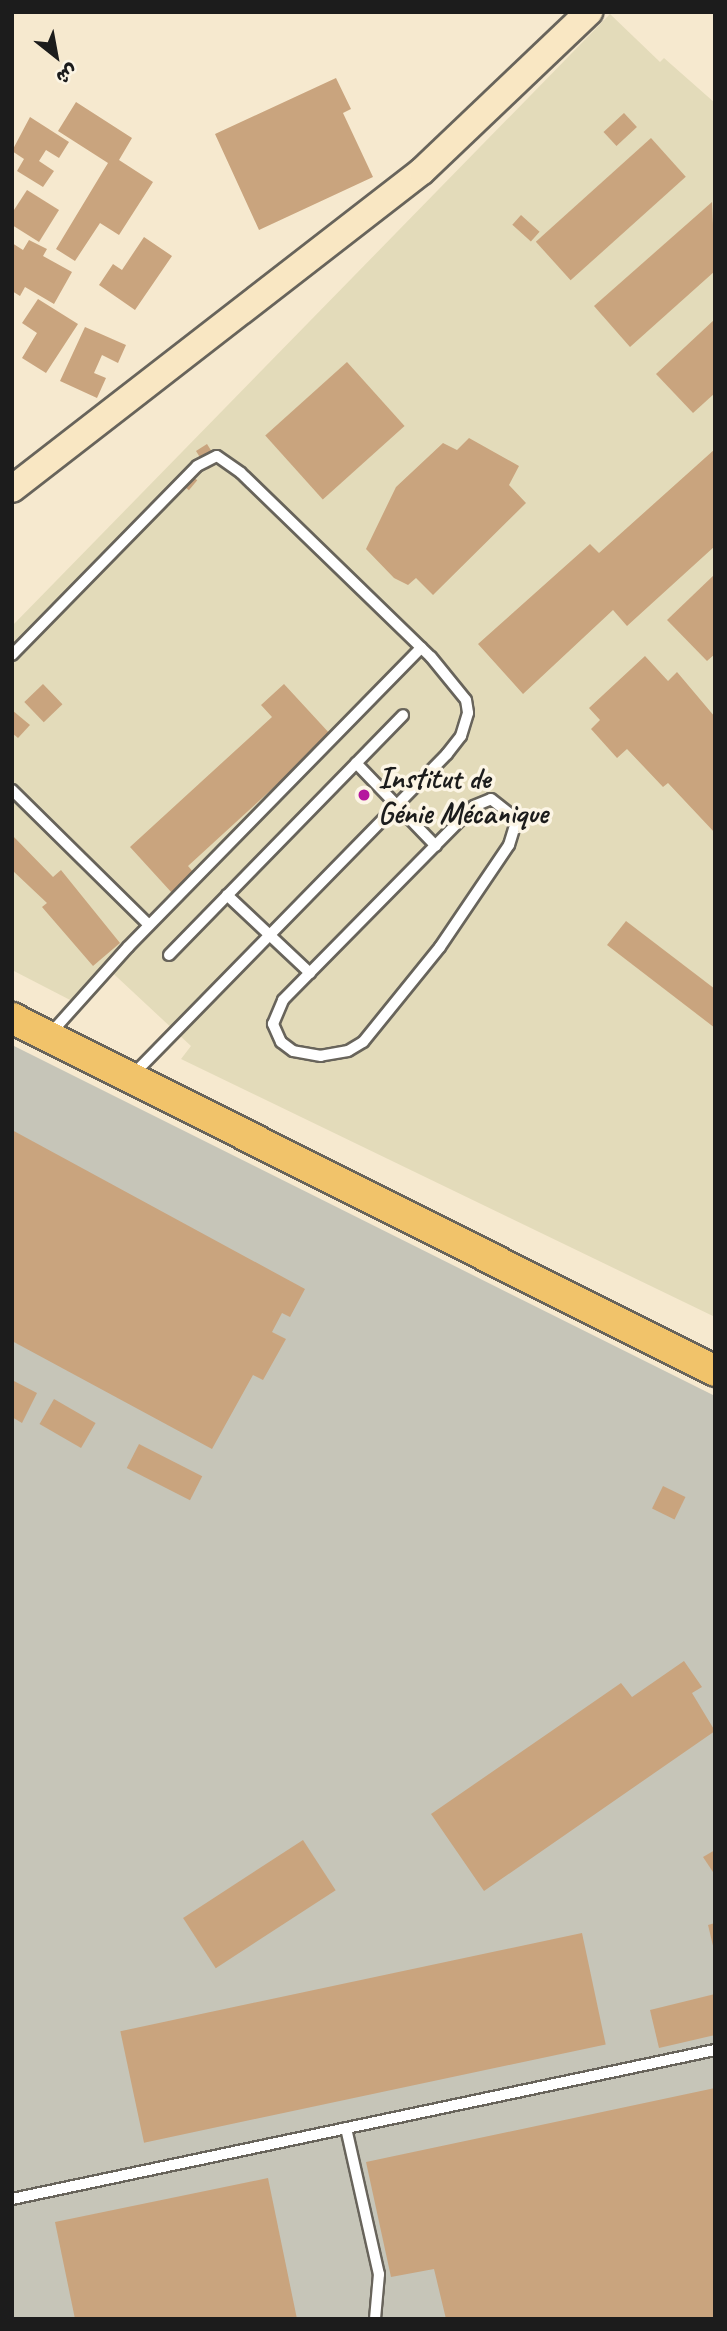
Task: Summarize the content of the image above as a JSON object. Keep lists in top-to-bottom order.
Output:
{
  "places": ["Institut de Génie Mécanique"],
  "north": "bottom right"
}
